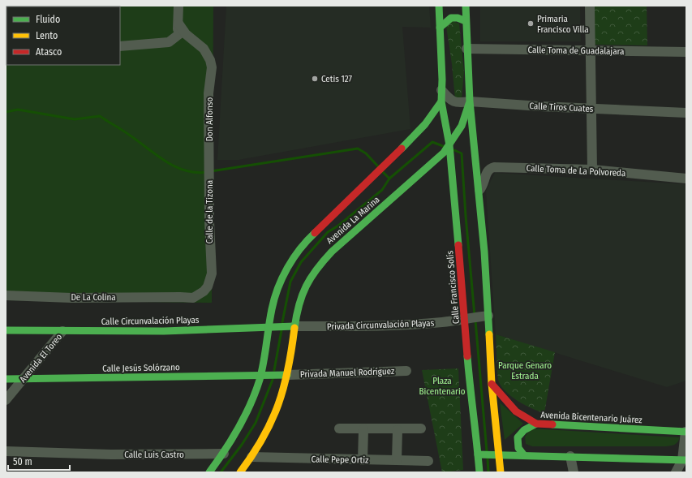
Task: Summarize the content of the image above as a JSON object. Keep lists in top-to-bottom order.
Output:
{
  "streets": {
    "main road": [
      "Avenida La Marina",
      "Calle Francisco Solís",
      "Calle Circunvalación Playas",
      "Calle Jesús Solórzano",
      "Avenida Bicentenario Juárez"
    ],
    "street": [
      "Calle Toma de Guadalajara",
      "Calle Tiros Cuates",
      "Don Alfonso",
      "Calle Toma de La Polvoreda",
      "Calle de la Tizona",
      "De La Colina",
      "Privada Circunvalación Playas",
      "Avenida El Toreo",
      "Privada Manuel Rodríguez",
      "Calle Luis Castro",
      "Calle Pepe Ortiz"
    ]
  },
  "crossings": [
    ["Calle Tiros Cuates", "Avenida La Marina"],
    ["Calle Tiros Cuates", "Calle Francisco Solís"],
    ["Don Alfonso", "Calle de la Tizona"],
    ["Calle de la Tizona", "De La Colina"],
    ["Avenida La Marina", "Calle Francisco Solís"],
    ["Avenida La Marina", "Calle Circunvalación Playas"],
    ["Avenida La Marina", "Privada Circunvalación Playas"],
    ["Avenida La Marina", "Calle Jesús Solórzano"],
    ["Avenida La Marina", "Privada Manuel Rodríguez"],
    ["Avenida La Marina", "Calle Luis Castro"],
    ["Avenida La Marina", "Calle Pepe Ortiz"],
    ["Calle Francisco Solís", "Privada Circunvalación Playas"],
    ["Calle Circunvalación Playas", "Privada Circunvalación Playas"],
    ["Calle Circunvalación Playas", "Avenida El Toreo"],
    ["Avenida El Toreo", "Calle Jesús Solórzano"]
  ],
  "parks": ["Parque Genaro Estrada", "Plaza Bicentenario"],
  "places": ["Primaria Francisco Villa", "Cetis 127"],
  "legend": ["Fluido", "Lento", "Atasco"],
  "scale_bar": "50 m"
}
